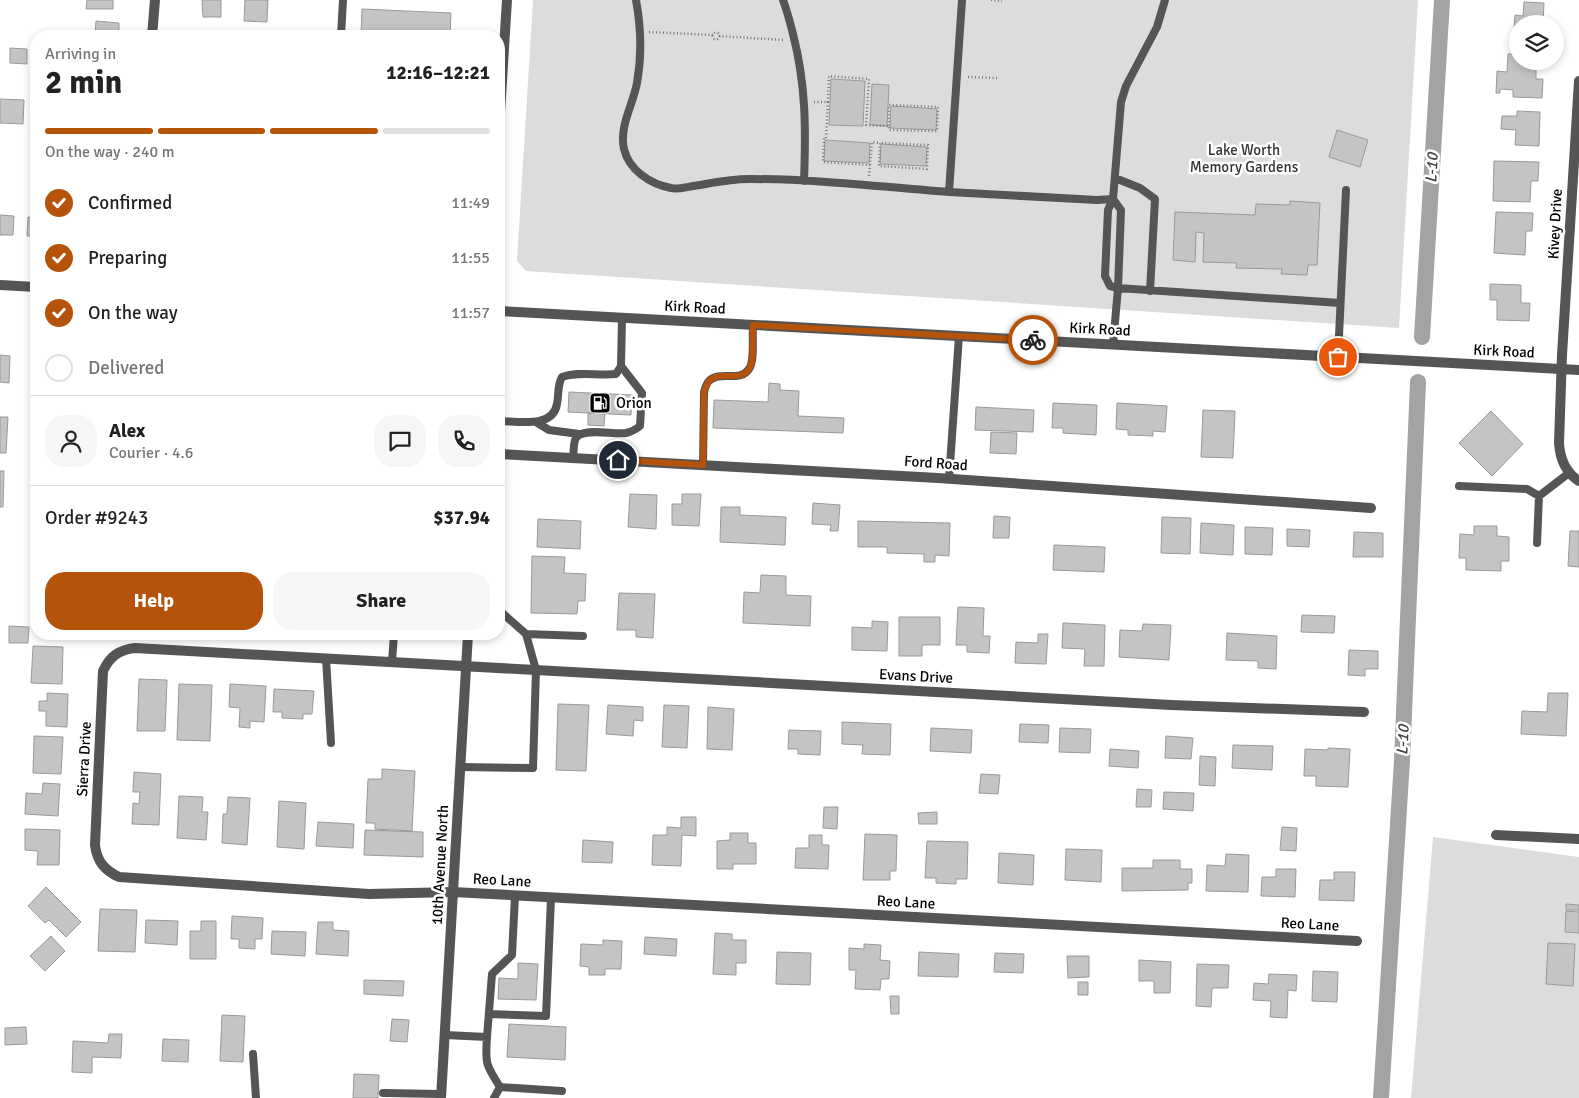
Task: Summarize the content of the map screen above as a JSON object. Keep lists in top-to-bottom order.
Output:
{
  "streets": {
    "street": [
      "Kivey Drive",
      "Kirk Road",
      "Ford Road",
      "Evans Drive",
      "Sierra Drive",
      "10th Avenue North",
      "Reo Lane"
    ]
  },
  "crossings": [
    ["Kivey Drive", "Kirk Road"],
    ["Evans Drive", "Sierra Drive"],
    ["Evans Drive", "10th Avenue North"],
    ["Sierra Drive", "10th Avenue North"],
    ["Sierra Drive", "Reo Lane"],
    ["10th Avenue North", "Reo Lane"]
  ],
  "water": ["L-10"],
  "parks": ["Lake Worth Memory Gardens"],
  "places": {
    "fuel station": ["Orion"]
  },
  "page": {
    "heading": ["2 min", "Arriving in", "12:16–12:21"],
    "panel": [
      "Alex",
      "Courier · 4.6",
      "Order #9243",
      "$37.94"
    ],
    "bar": "On the way · 240 m",
    "list": [
      ["Confirmed", "11:49"],
      ["Preparing", "11:55"],
      ["On the way", "11:57"],
      "Delivered"
    ],
    "buttons": ["Help", "Share"]
  }
}
